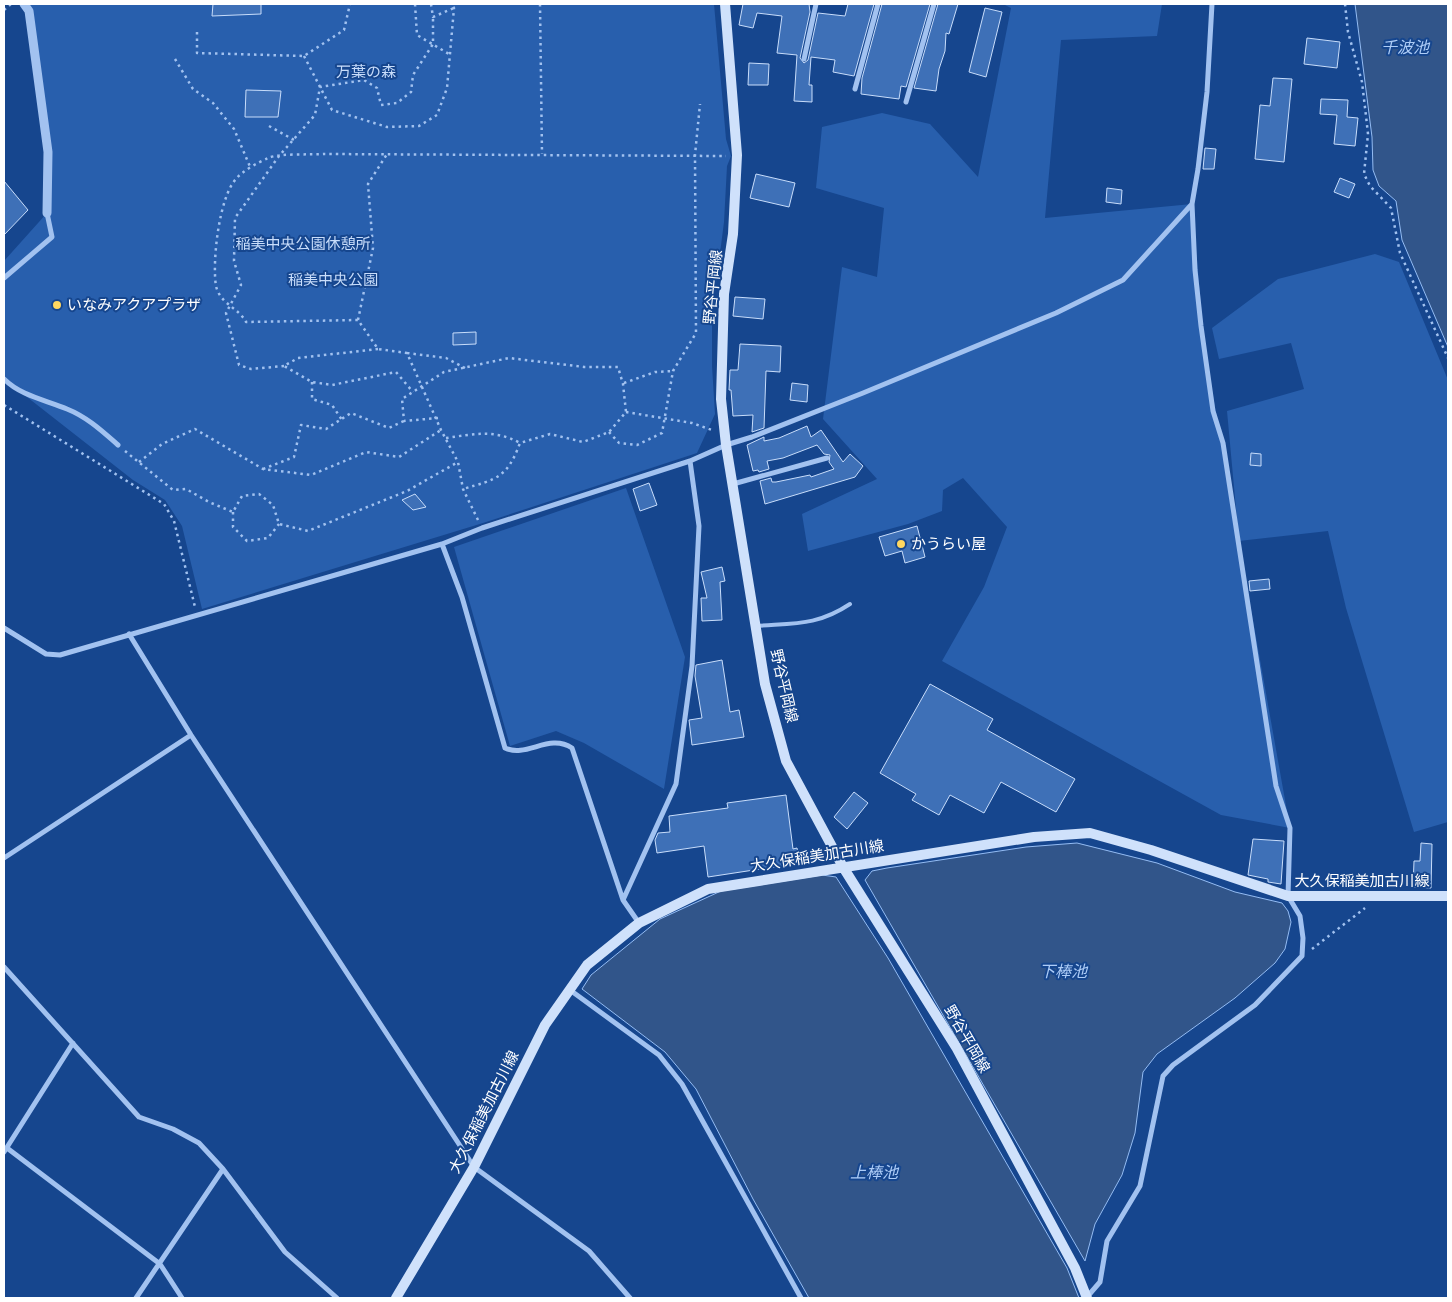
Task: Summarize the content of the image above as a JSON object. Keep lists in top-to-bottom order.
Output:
{
  "streets": {
    "main road": ["野谷平岡線", "大久保稲美加古川線"]
  },
  "crossings": [
    ["野谷平岡線", "大久保稲美加古川線"]
  ],
  "water": ["千波池", "下棒池", "上棒池"],
  "parks": ["万葉の森", "稲美中央公園休憩所", "稲美中央公園"],
  "places": ["いなみアクアプラザ", "かうらい屋"]
}
